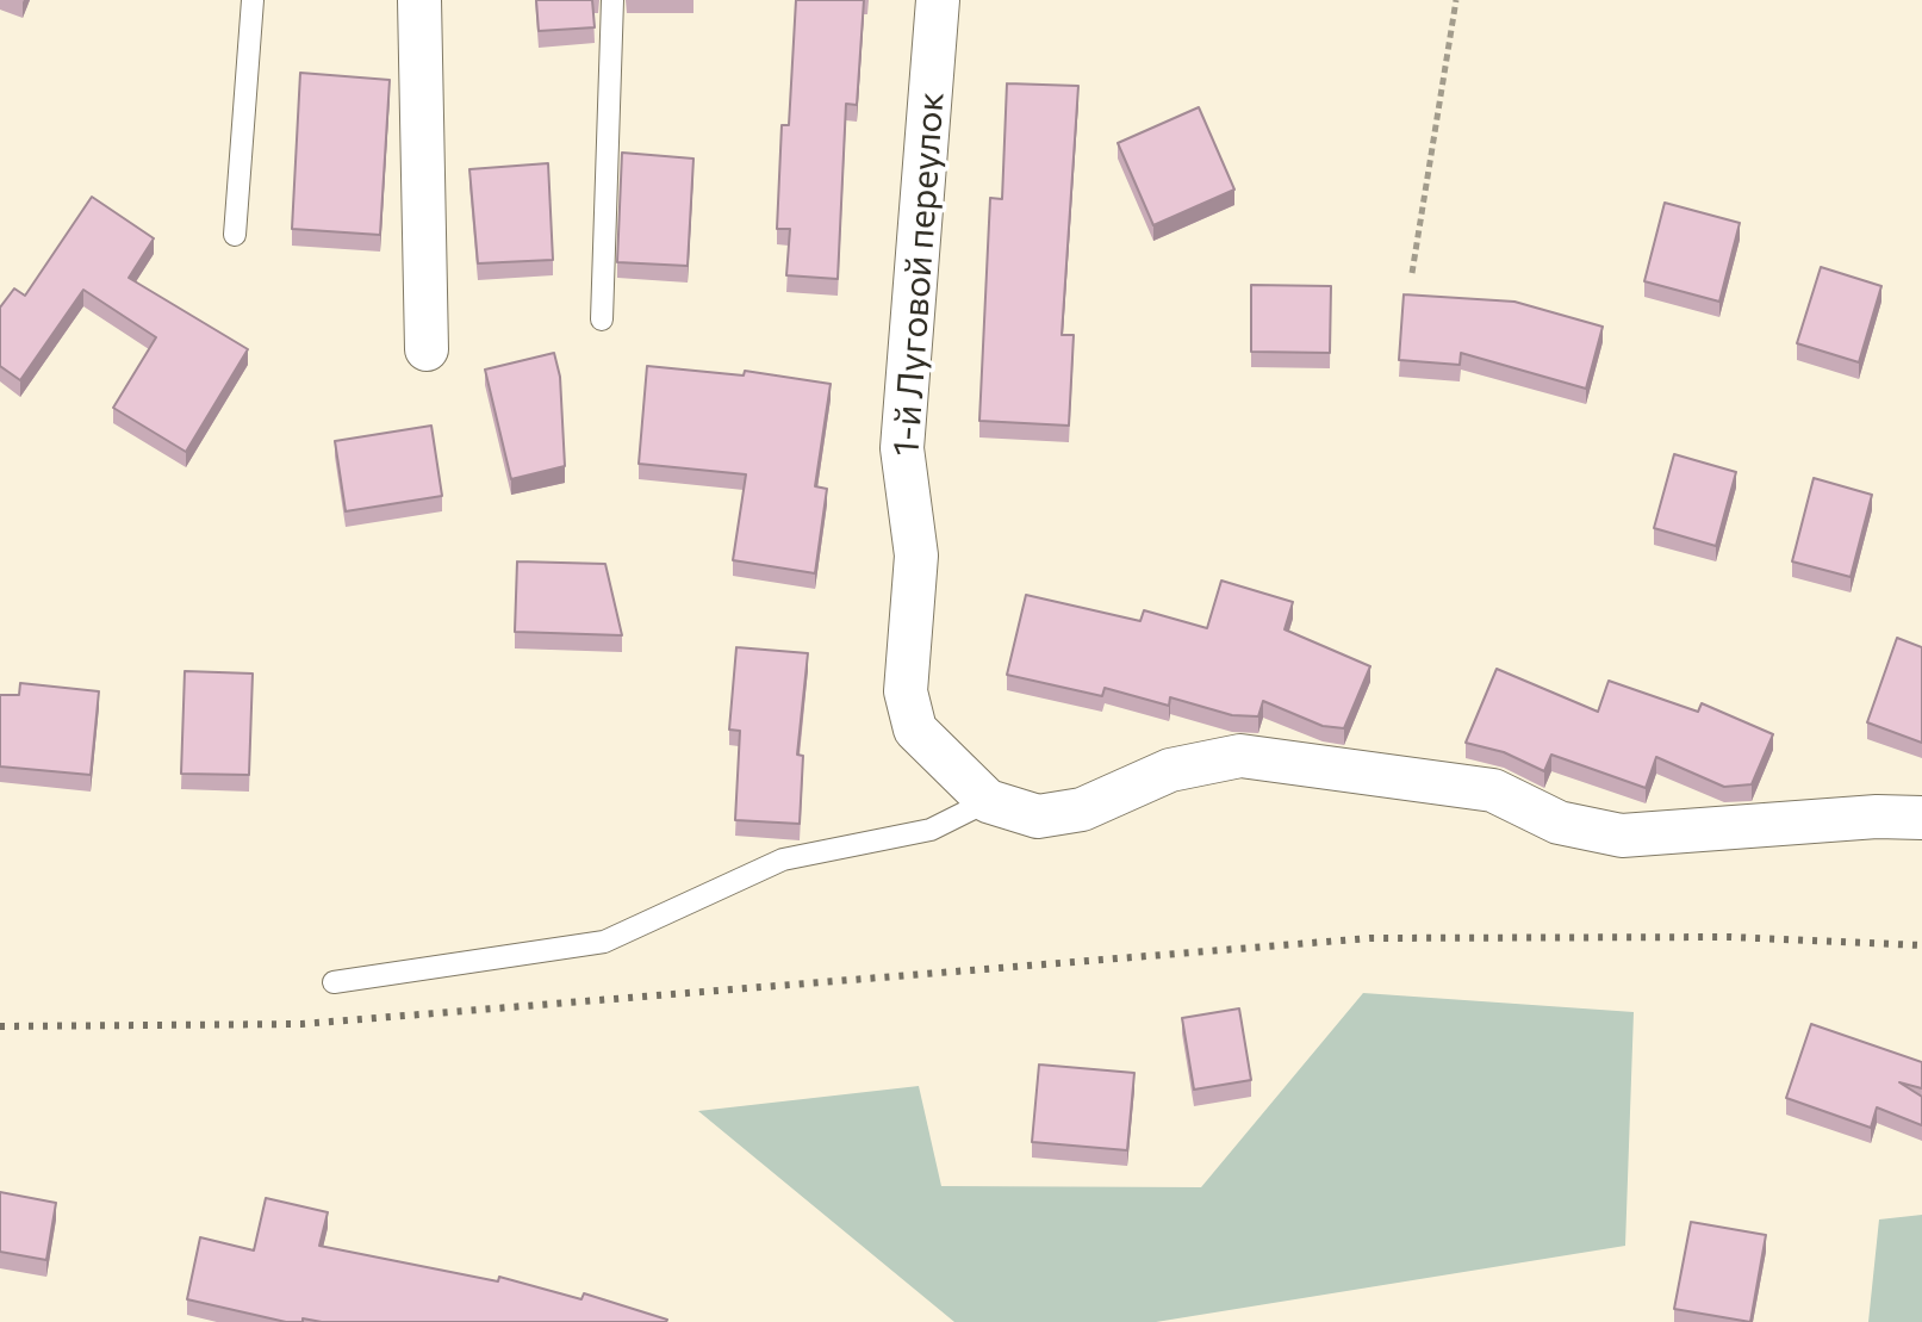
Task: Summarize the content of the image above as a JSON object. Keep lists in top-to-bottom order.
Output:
{
  "streets": {
    "street": ["1-й Луговой переулок"]
  }
}
